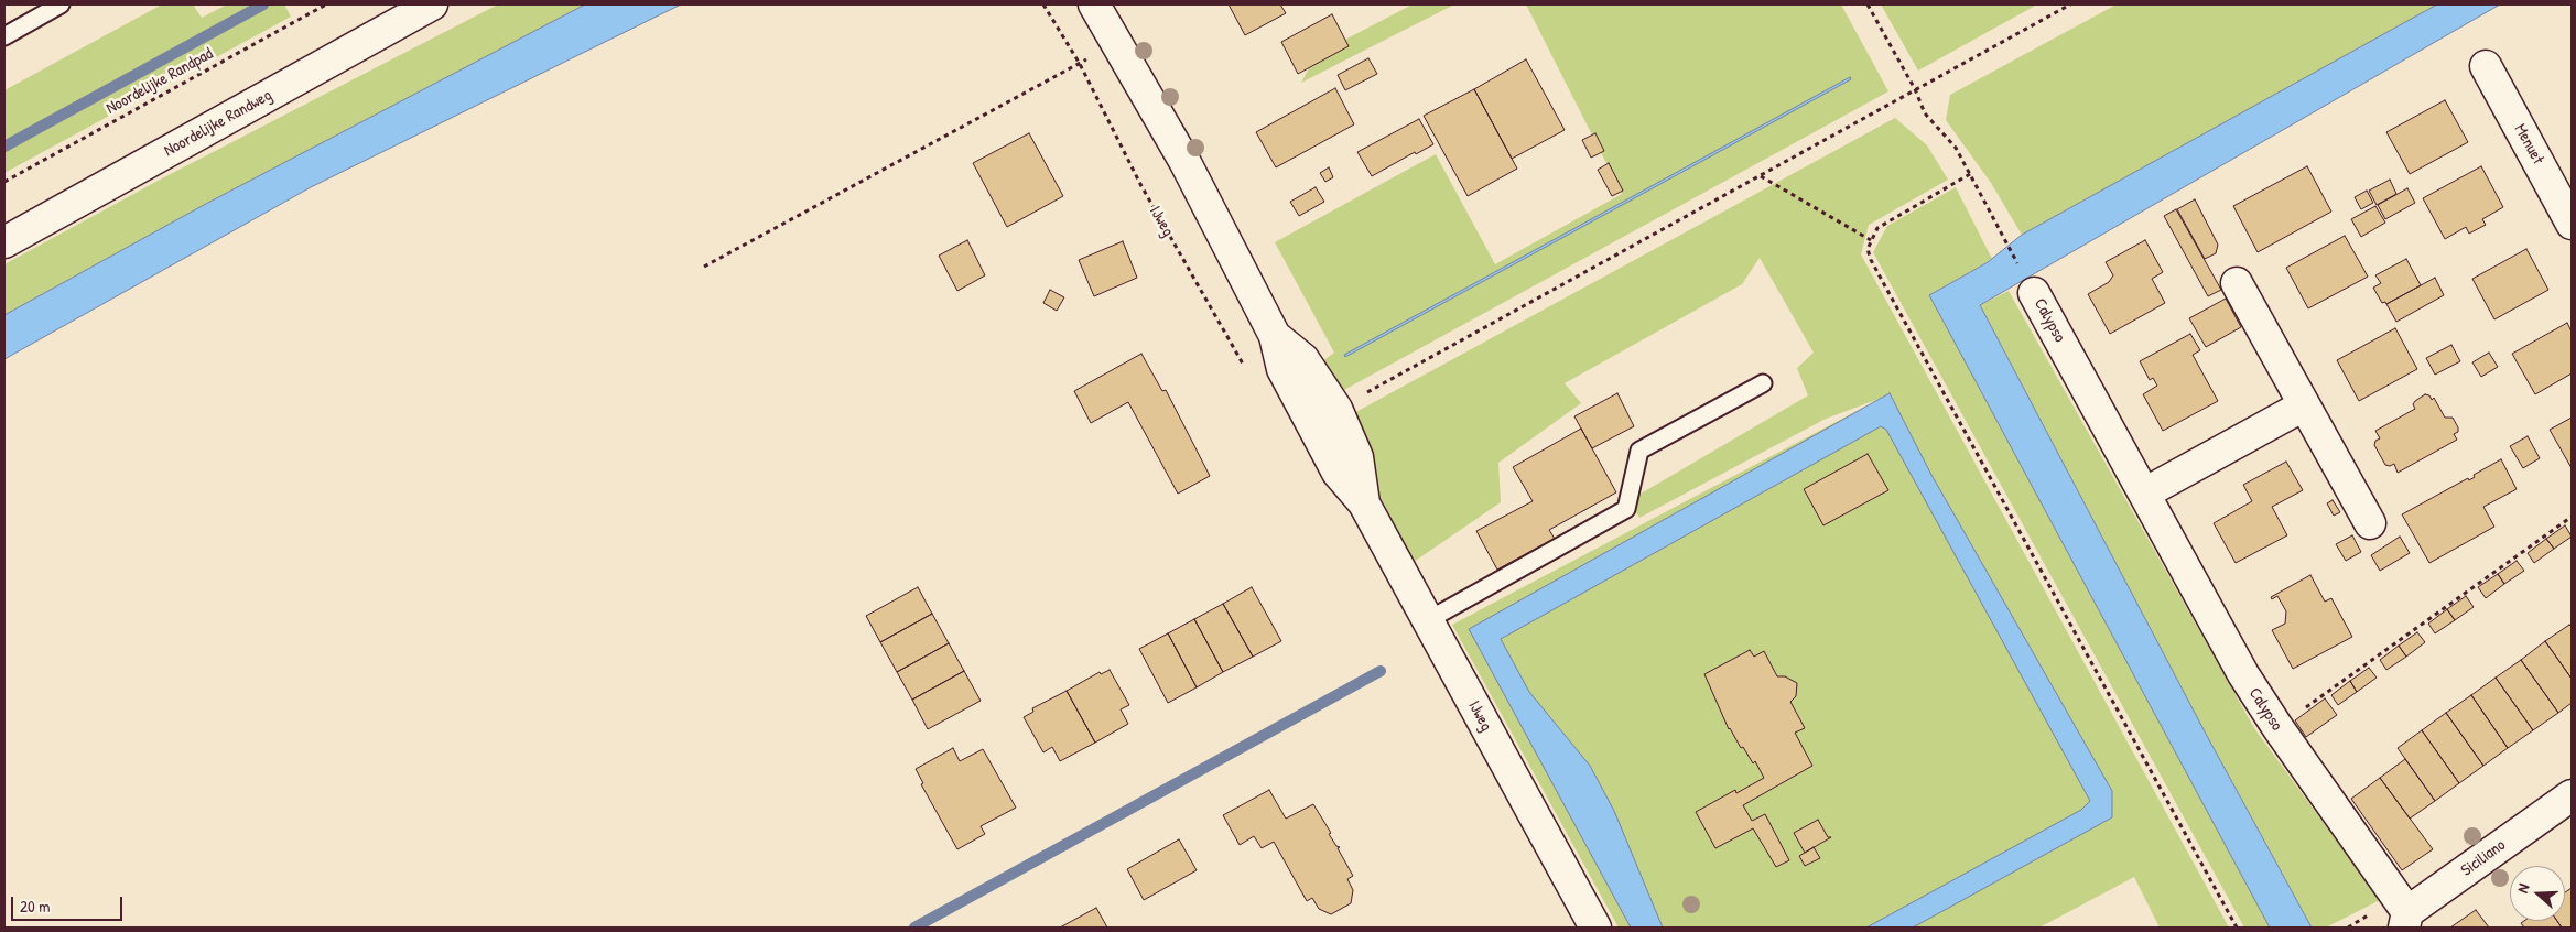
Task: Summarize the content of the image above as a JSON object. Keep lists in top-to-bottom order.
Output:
{
  "streets": {
    "street": [
      "Noordelijke Randweg",
      "Menuet",
      "IJweg",
      "Calypso",
      "Siciliano"
    ],
    "path": ["Noordelijke Randpad"]
  },
  "crossings": [
    ["Calypso", "Siciliano"]
  ],
  "scale_bar": "20 m",
  "north": "left"
}
